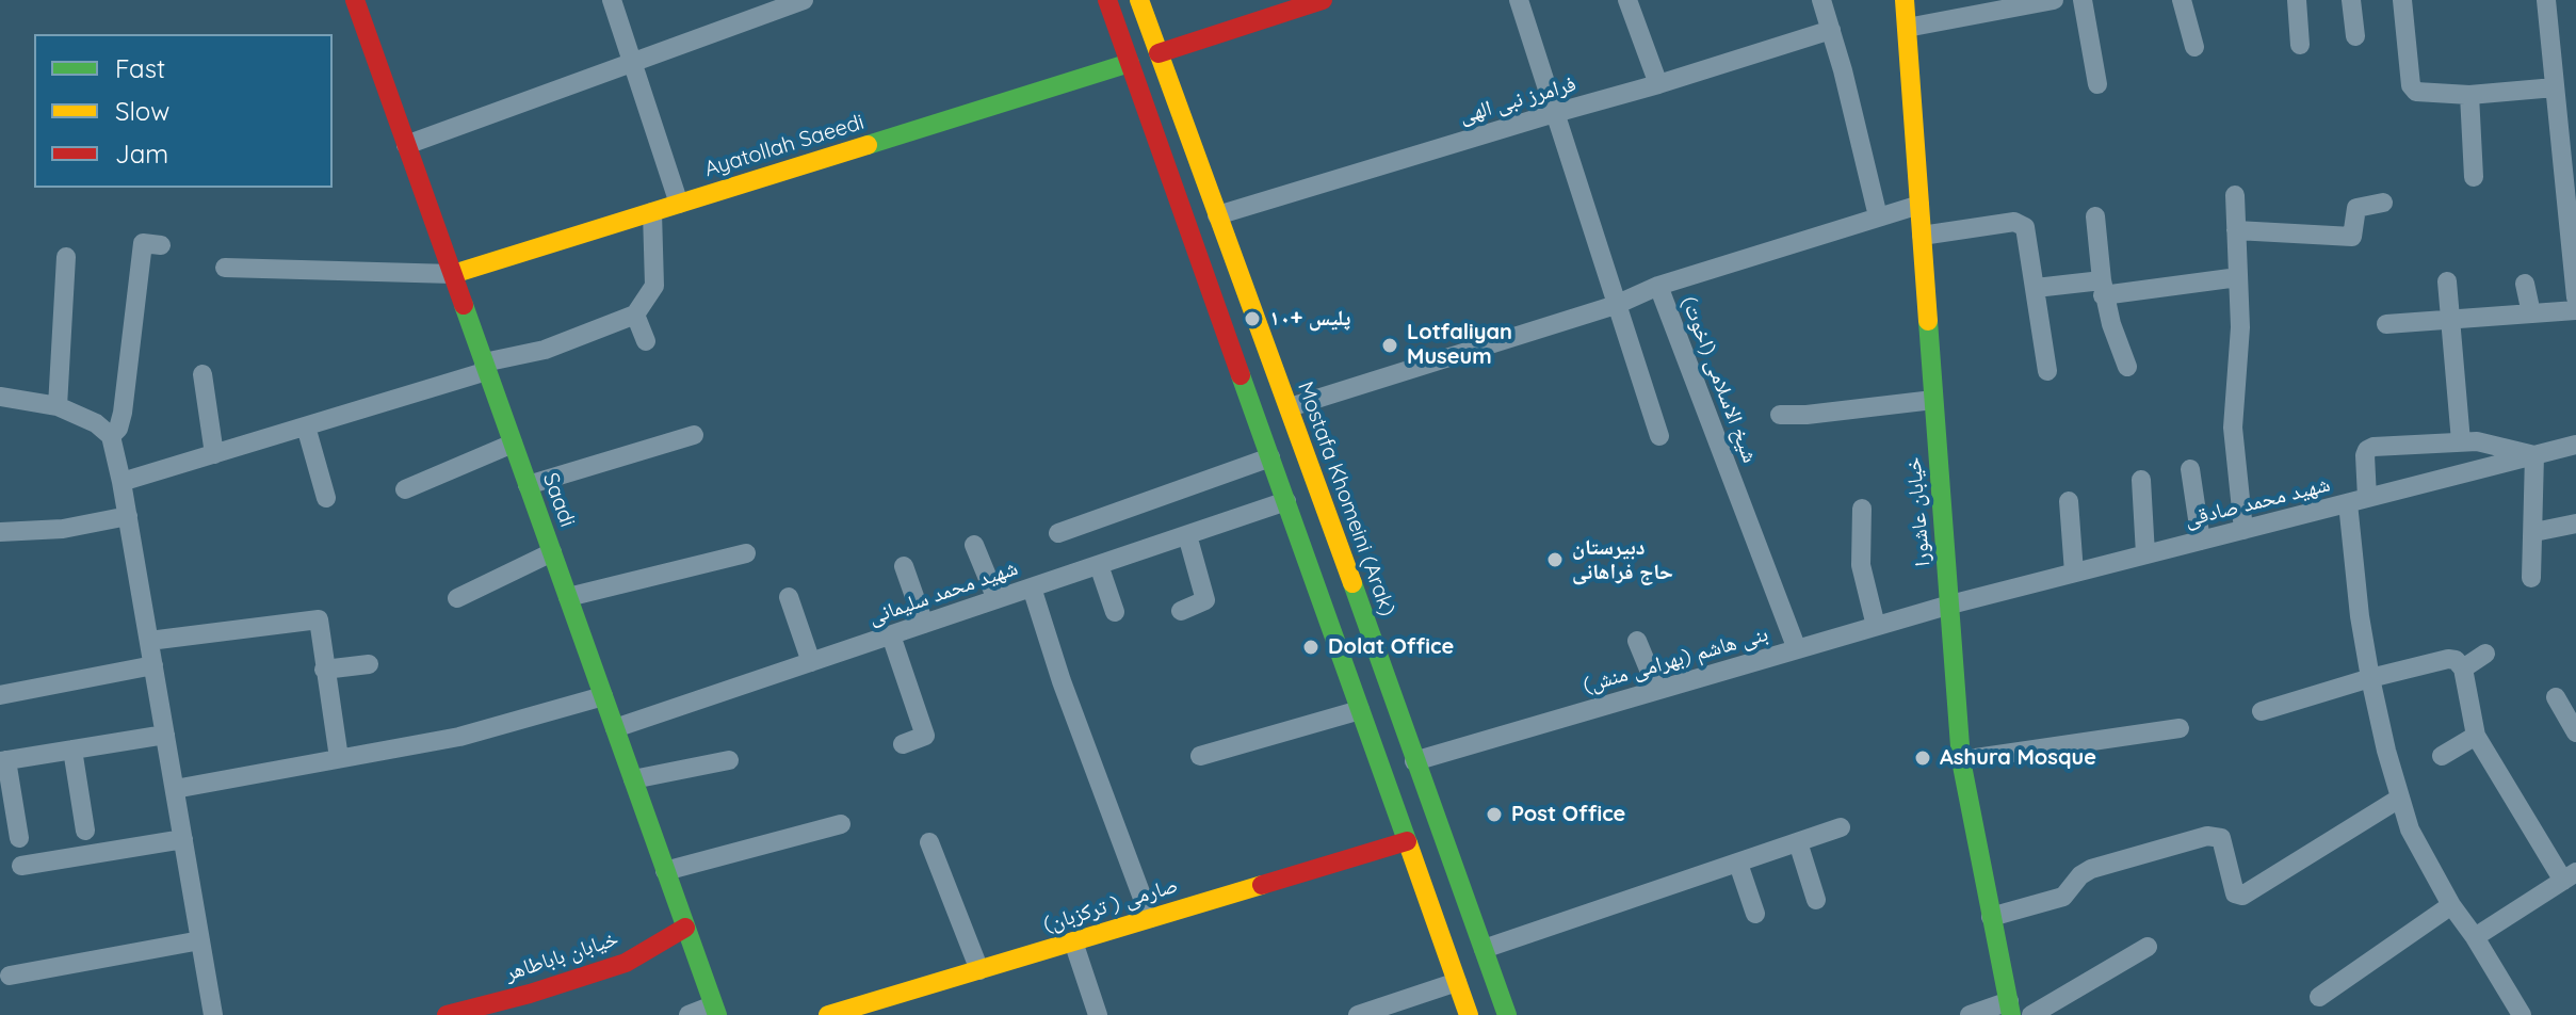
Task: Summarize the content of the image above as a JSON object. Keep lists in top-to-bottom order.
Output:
{
  "streets": {
    "main road": [
      "Ayatollah Saeedi",
      "Mostafa Khomeini (Arak)",
      "Saadi",
      "خیابان عاشورا",
      "صارمی ( ترکزبان)",
      "خیابان باباطاهر"
    ],
    "street": [
      "فرامرز نبی الهی",
      "شیخ الاسلامی (اخوت)",
      "شهید محمد صادقی",
      "شهید محمد سلیمانی",
      "بنی هاشم (بهرامی منش)"
    ]
  },
  "crossings": [
    ["فرامرز نبی الهی", "Mostafa Khomeini (Arak)"],
    ["Ayatollah Saeedi", "Saadi"],
    ["شیخ الاسلامی (اخوت)", "خیابان عاشورا"],
    ["شیخ الاسلامی (اخوت)", "بنی هاشم (بهرامی منش)"],
    ["Mostafa Khomeini (Arak)", "بنی هاشم (بهرامی منش)"],
    ["Saadi", "شهید محمد سلیمانی"],
    ["Saadi", "خیابان باباطاهر"],
    ["شهید محمد صادقی", "خیابان عاشورا"],
    ["شهید محمد صادقی", "بنی هاشم (بهرامی منش)"],
    ["خیابان عاشورا", "بنی هاشم (بهرامی منش)"]
  ],
  "places": [
    "پلیس +۱۰",
    "Lotfaliyan Museum",
    "دبیرستان حاج فراهانی",
    "Dolat Office",
    "Ashura Mosque",
    "Post Office"
  ],
  "legend": ["Fast", "Slow", "Jam"]
}
